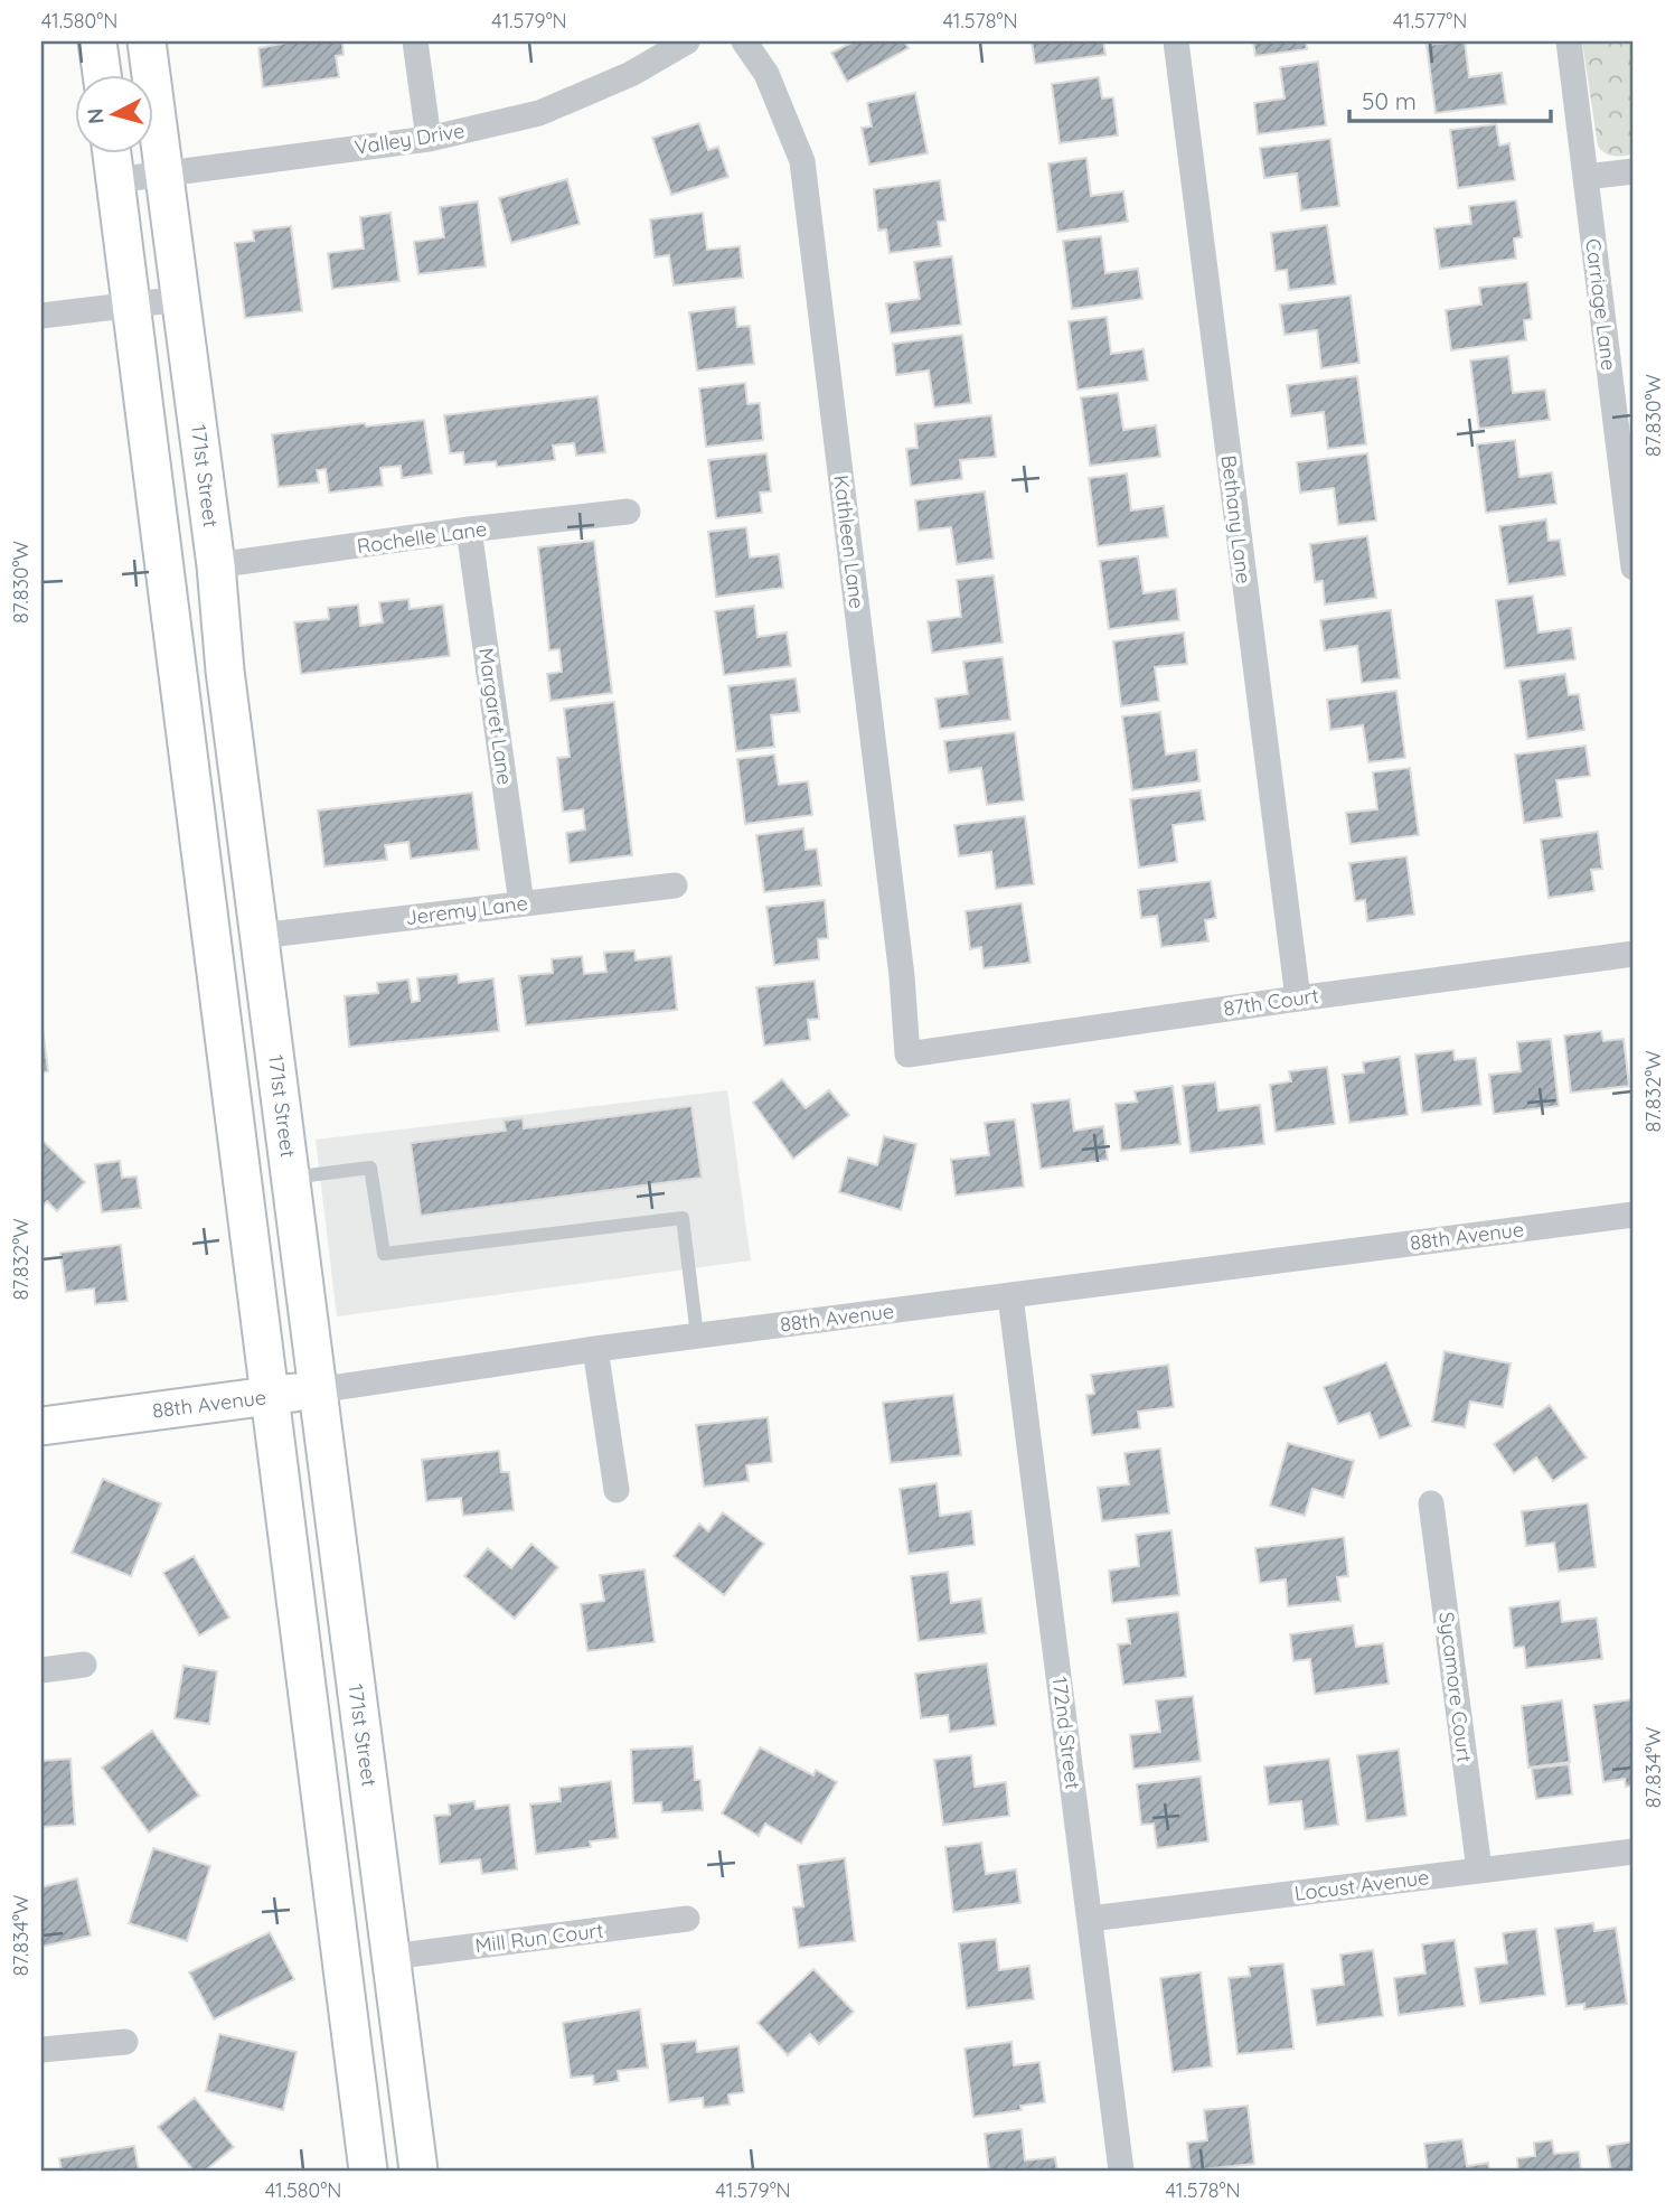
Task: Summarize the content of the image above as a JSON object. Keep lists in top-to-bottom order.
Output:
{
  "streets": {
    "street": [
      "Valley Drive",
      "Carriage Lane",
      "171st Street",
      "Bethany Lane",
      "Rochelle Lane",
      "Kathleen Lane",
      "Margaret Lane",
      "Jeremy Lane",
      "87th Court",
      "88th Avenue",
      "Sycamore Court",
      "172nd Street",
      "Locust Avenue",
      "Mill Run Court"
    ]
  },
  "crossings": [
    ["Valley Drive", "171st Street"],
    ["171st Street", "Rochelle Lane"],
    ["171st Street", "Jeremy Lane"],
    ["171st Street", "88th Avenue"],
    ["171st Street", "Mill Run Court"],
    ["Bethany Lane", "87th Court"],
    ["Rochelle Lane", "Margaret Lane"],
    ["Kathleen Lane", "87th Court"],
    ["Margaret Lane", "Jeremy Lane"],
    ["88th Avenue", "172nd Street"],
    ["Sycamore Court", "Locust Avenue"],
    ["172nd Street", "Locust Avenue"]
  ],
  "scale_bar": "50 m",
  "north": "left",
  "coordinates": [
    "41.580°N",
    "41.579°N",
    "41.578°N",
    "41.577°N",
    "87.830°W",
    "87.832°W",
    "87.834°W"
  ]
}
